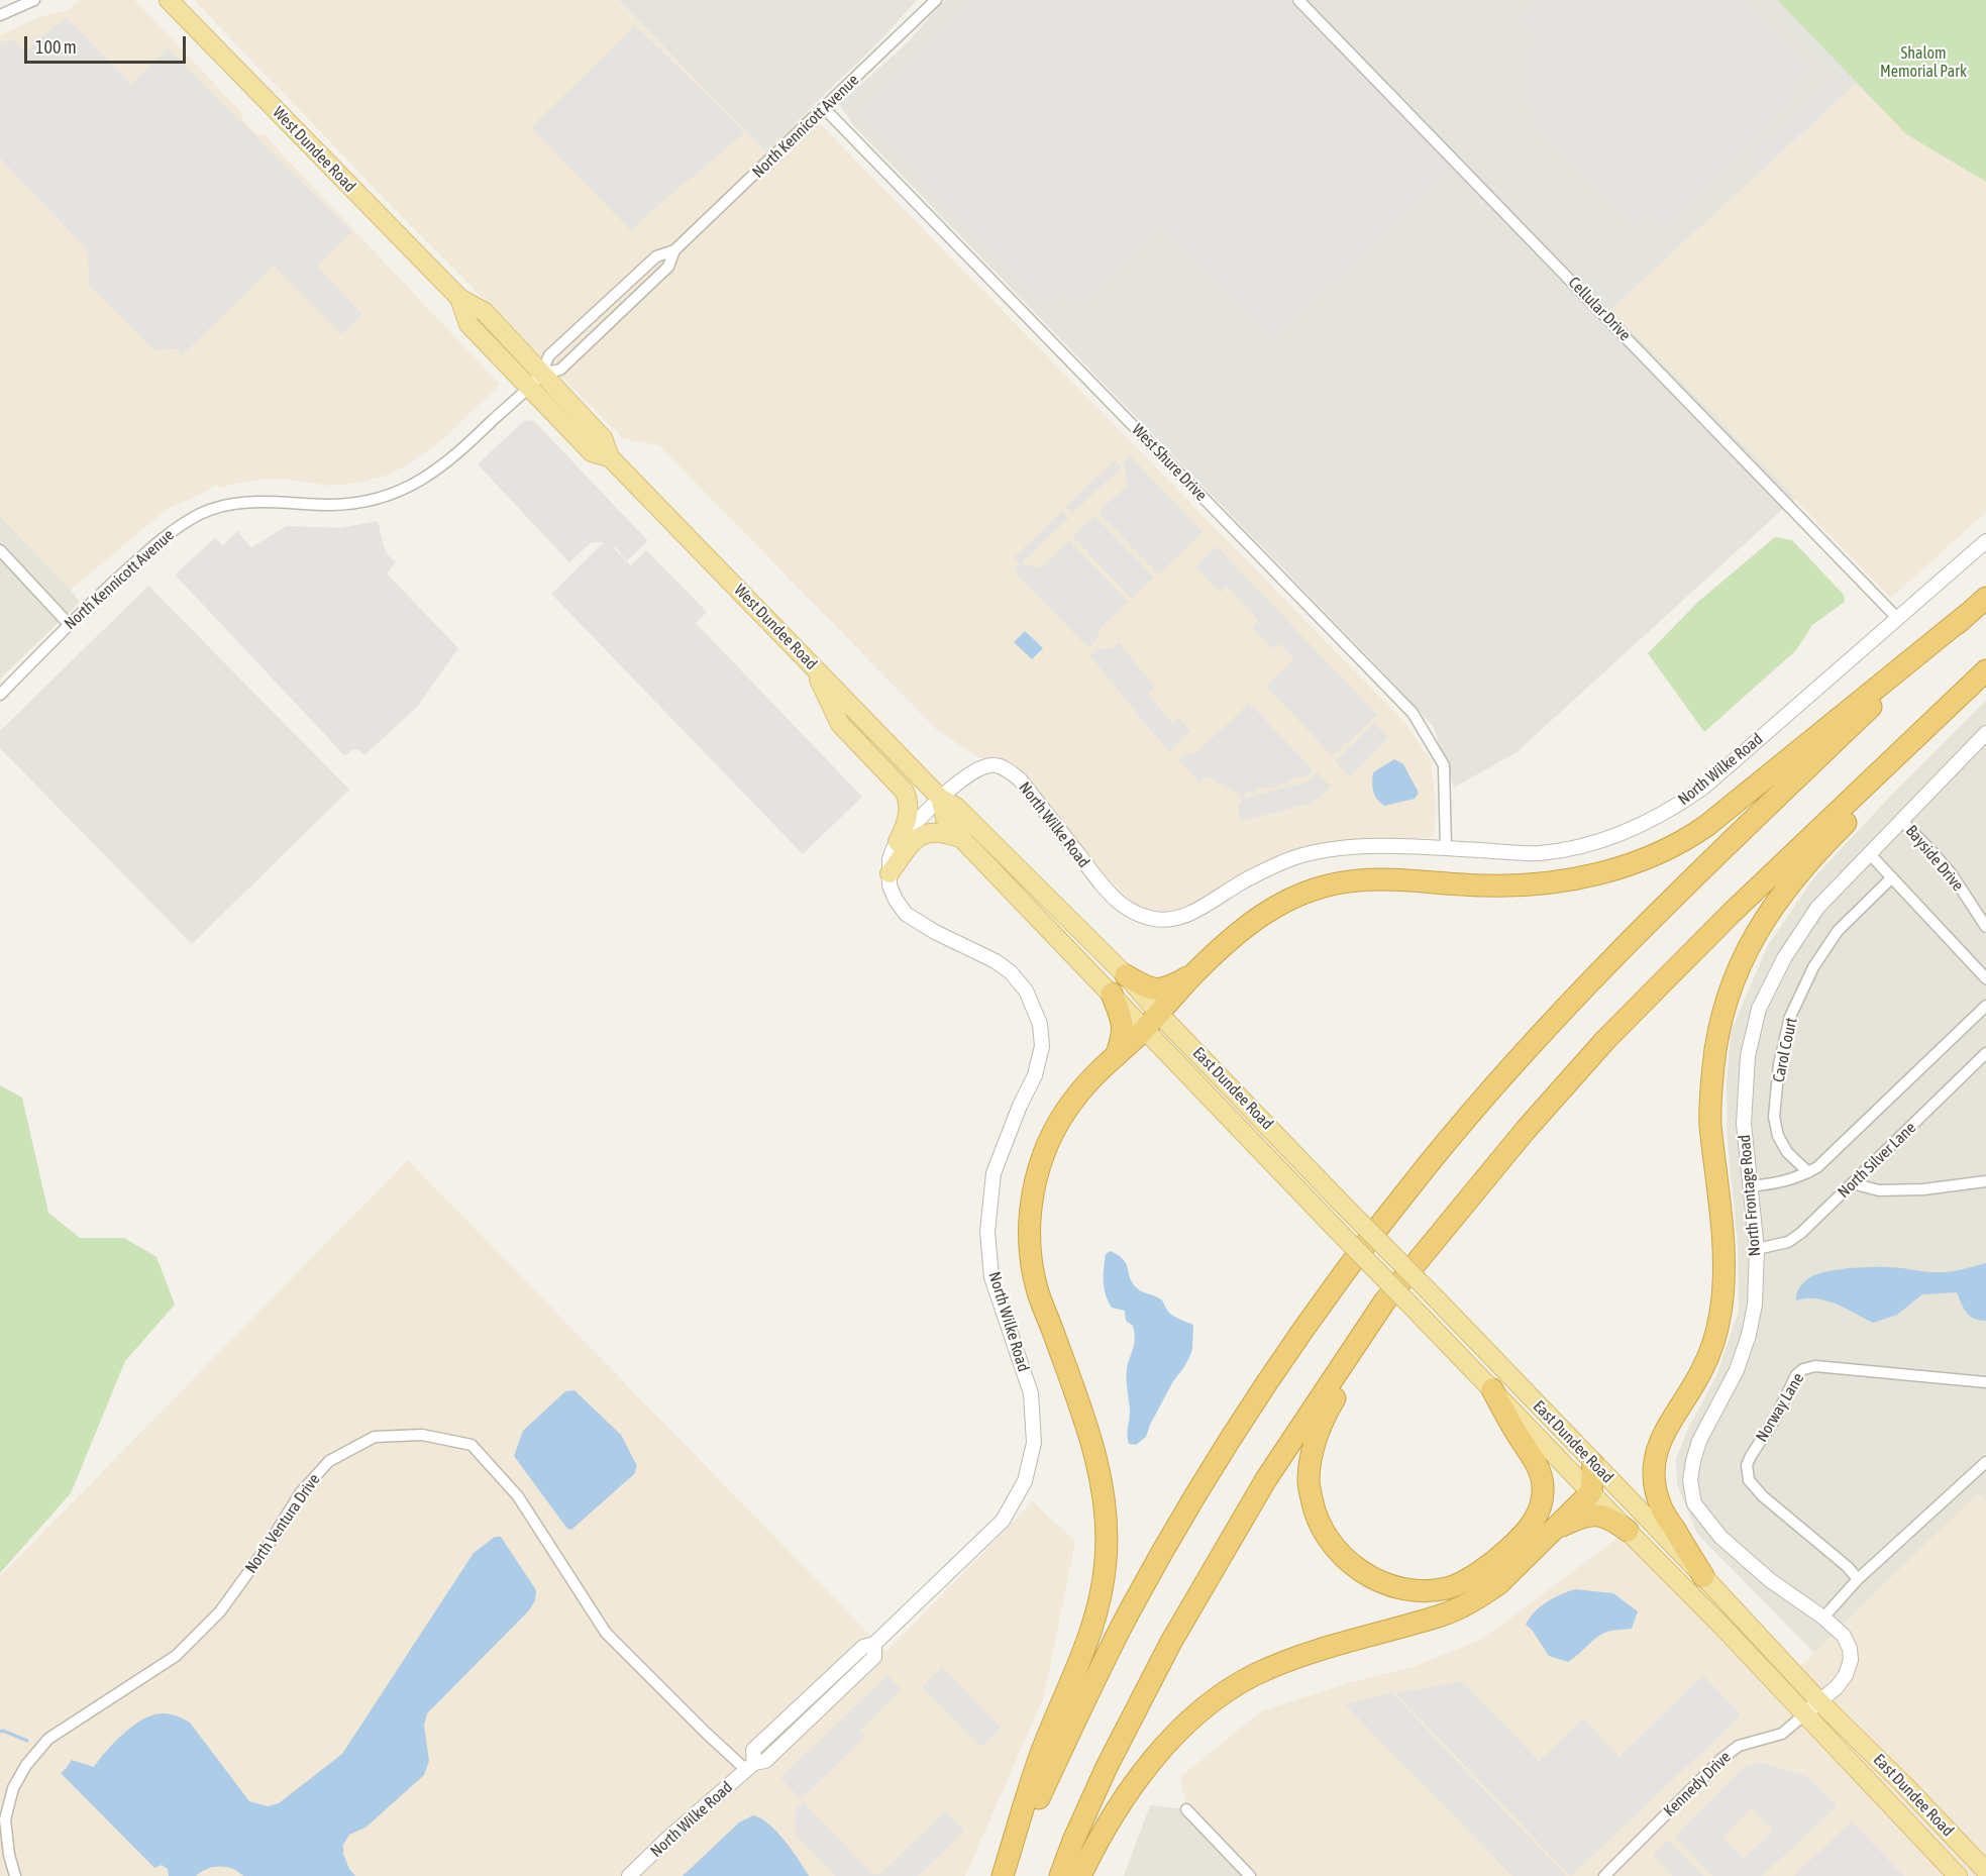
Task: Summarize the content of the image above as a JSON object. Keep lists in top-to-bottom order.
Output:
{
  "streets": {
    "main road": ["West Dundee Road", "East Dundee Road"],
    "street": [
      "North Kennicott Avenue",
      "Cellular Drive",
      "West Shure Drive",
      "North Wilke Road",
      "Bayside Drive",
      "Carol Court",
      "North Silver Lane",
      "North Frontage Road",
      "Norway Lane",
      "North Ventura Drive",
      "Kennedy Drive"
    ]
  },
  "crossings": [
    ["North Kennicott Avenue", "West Dundee Road"],
    ["North Kennicott Avenue", "West Shure Drive"],
    ["West Dundee Road", "North Wilke Road"],
    ["West Dundee Road", "East Dundee Road"],
    ["Cellular Drive", "North Wilke Road"],
    ["West Shure Drive", "North Wilke Road"],
    ["North Wilke Road", "North Ventura Drive"],
    ["Bayside Drive", "North Frontage Road"],
    ["East Dundee Road", "North Frontage Road"],
    ["East Dundee Road", "Kennedy Drive"],
    ["North Silver Lane", "North Frontage Road"],
    ["North Frontage Road", "Kennedy Drive"]
  ],
  "parks": ["Shalom Memorial Park"],
  "scale_bar": "100 m"
}
